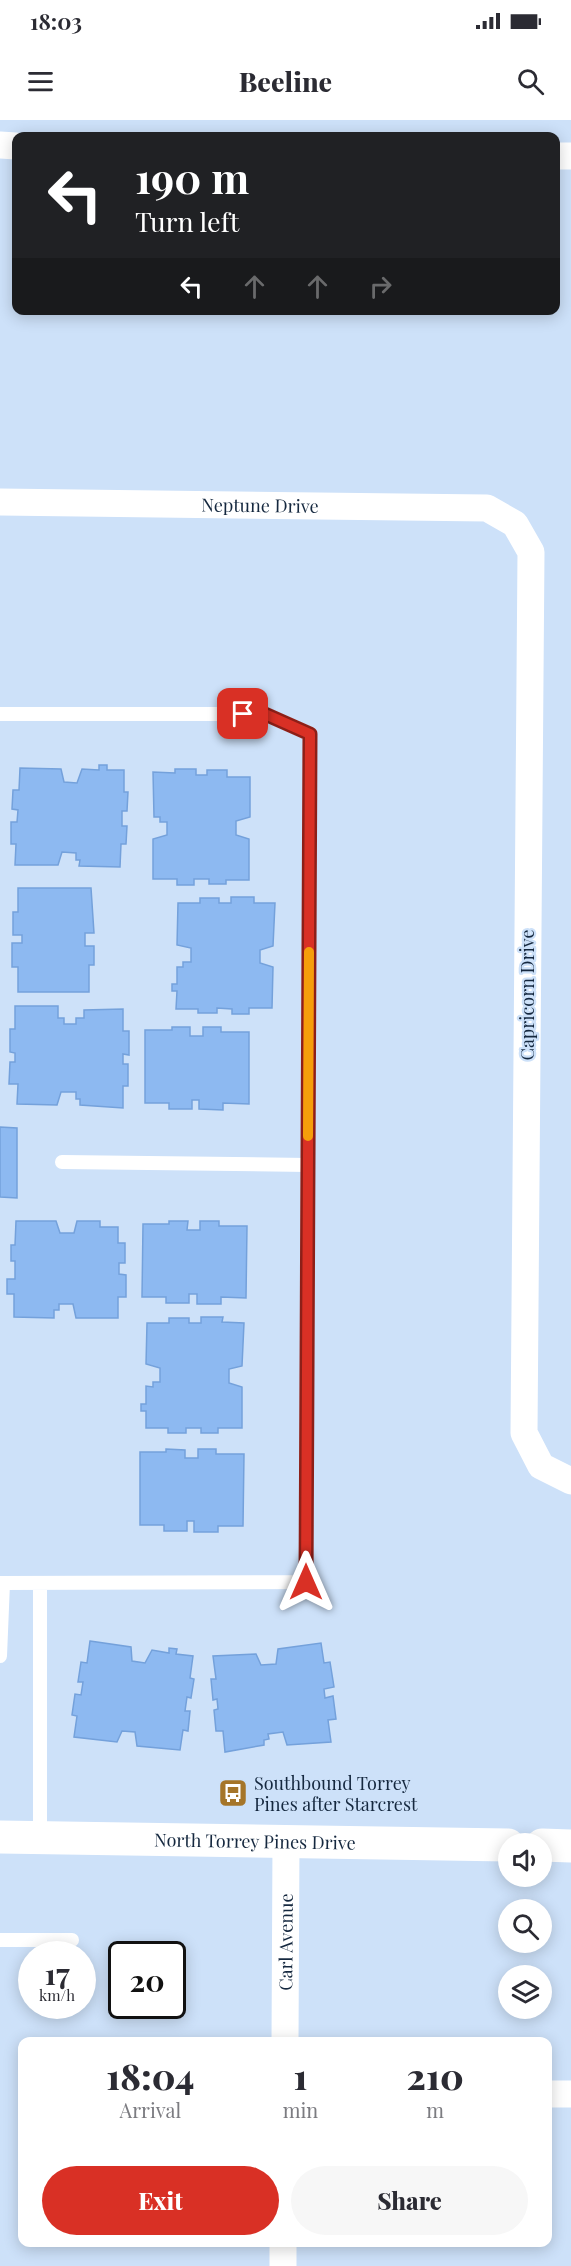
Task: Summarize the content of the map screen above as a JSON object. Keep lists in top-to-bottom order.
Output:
{
  "streets": {
    "main road": ["North Torrey Pines Drive"],
    "street": ["Neptune Drive", "Capricorn Drive", "Carl Avenue"]
  },
  "crossings": [
    ["Neptune Drive", "Capricorn Drive"],
    ["North Torrey Pines Drive", "Carl Avenue"]
  ],
  "places": {
    "bus stop": ["Southbound Torrey Pines after Starcrest"]
  },
  "page": {
    "status": "18:03",
    "header": "Beeline",
    "turn": ["190 m", "Turn left"],
    "speed": "17 km/h",
    "limit": "20",
    "eta": [
      "18:04",
      "Arrival",
      "1",
      "min",
      "210",
      "m"
    ],
    "buttons": ["Exit", "Share"]
  }
}
